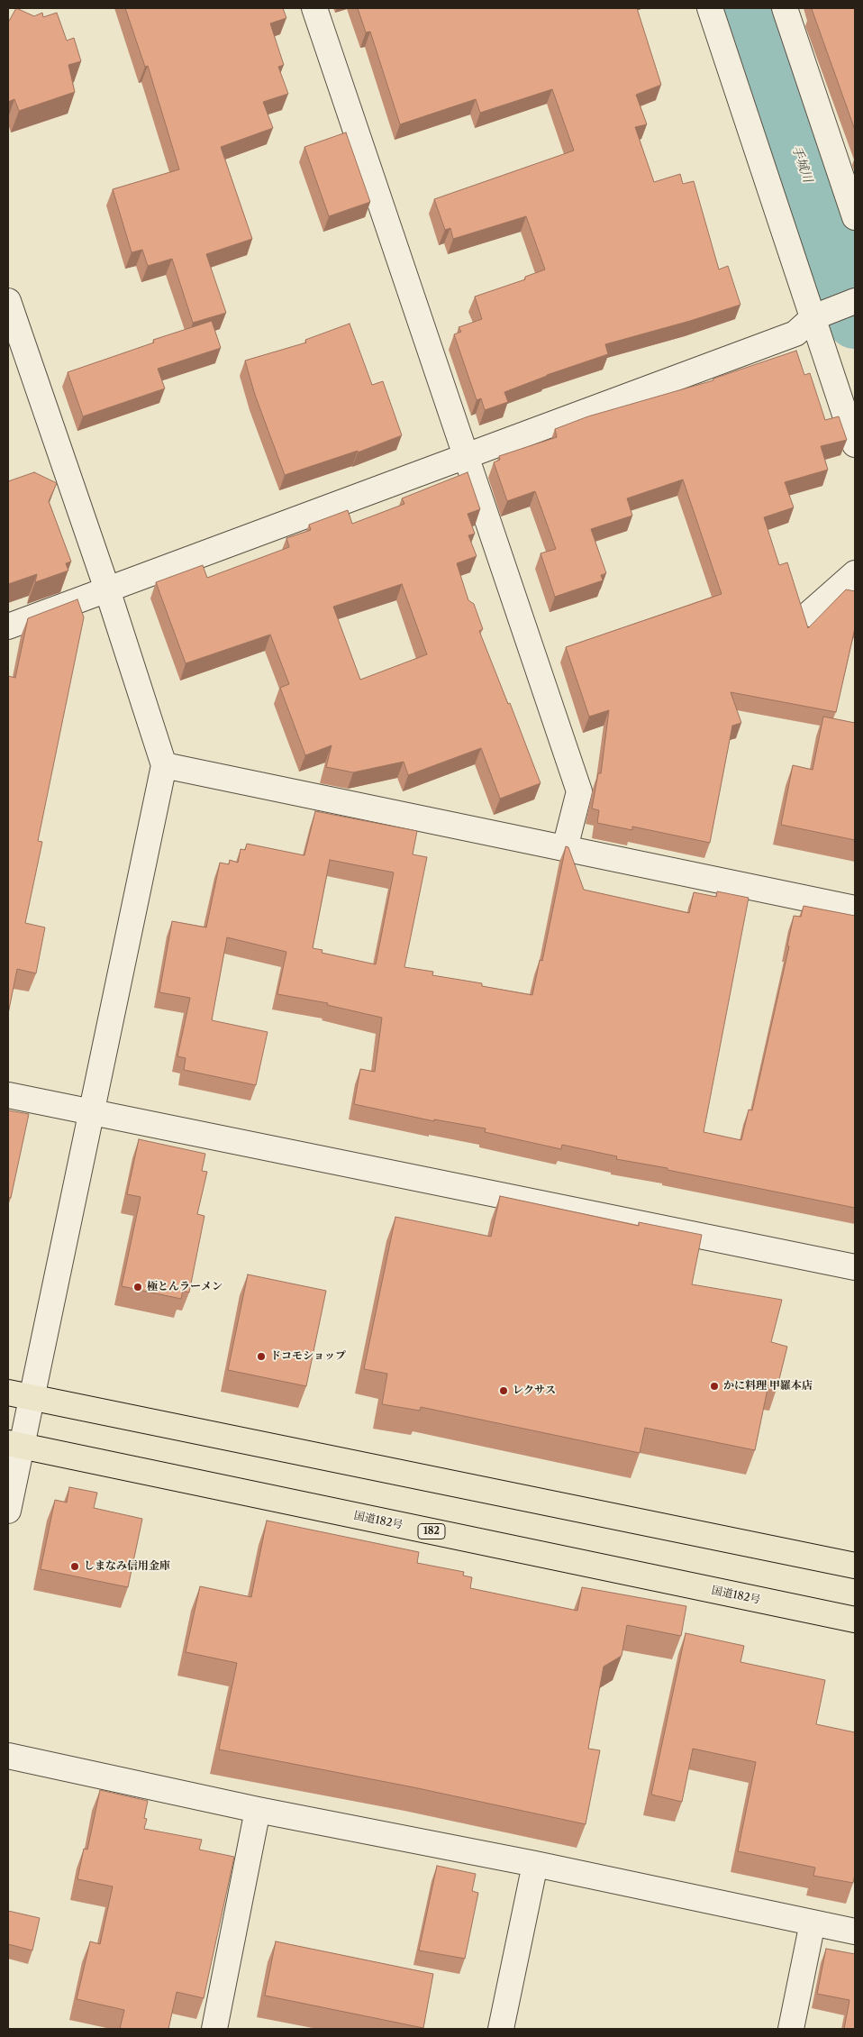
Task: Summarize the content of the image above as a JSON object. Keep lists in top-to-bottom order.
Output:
{
  "streets": {
    "highway": ["国道182号", "182"]
  },
  "water": ["手城川"],
  "places": [
    "極とんラーメン",
    "ドコモショップ",
    "かに料理 甲羅本店",
    "レクサス",
    "しまなみ信用金庫"
  ]
}
